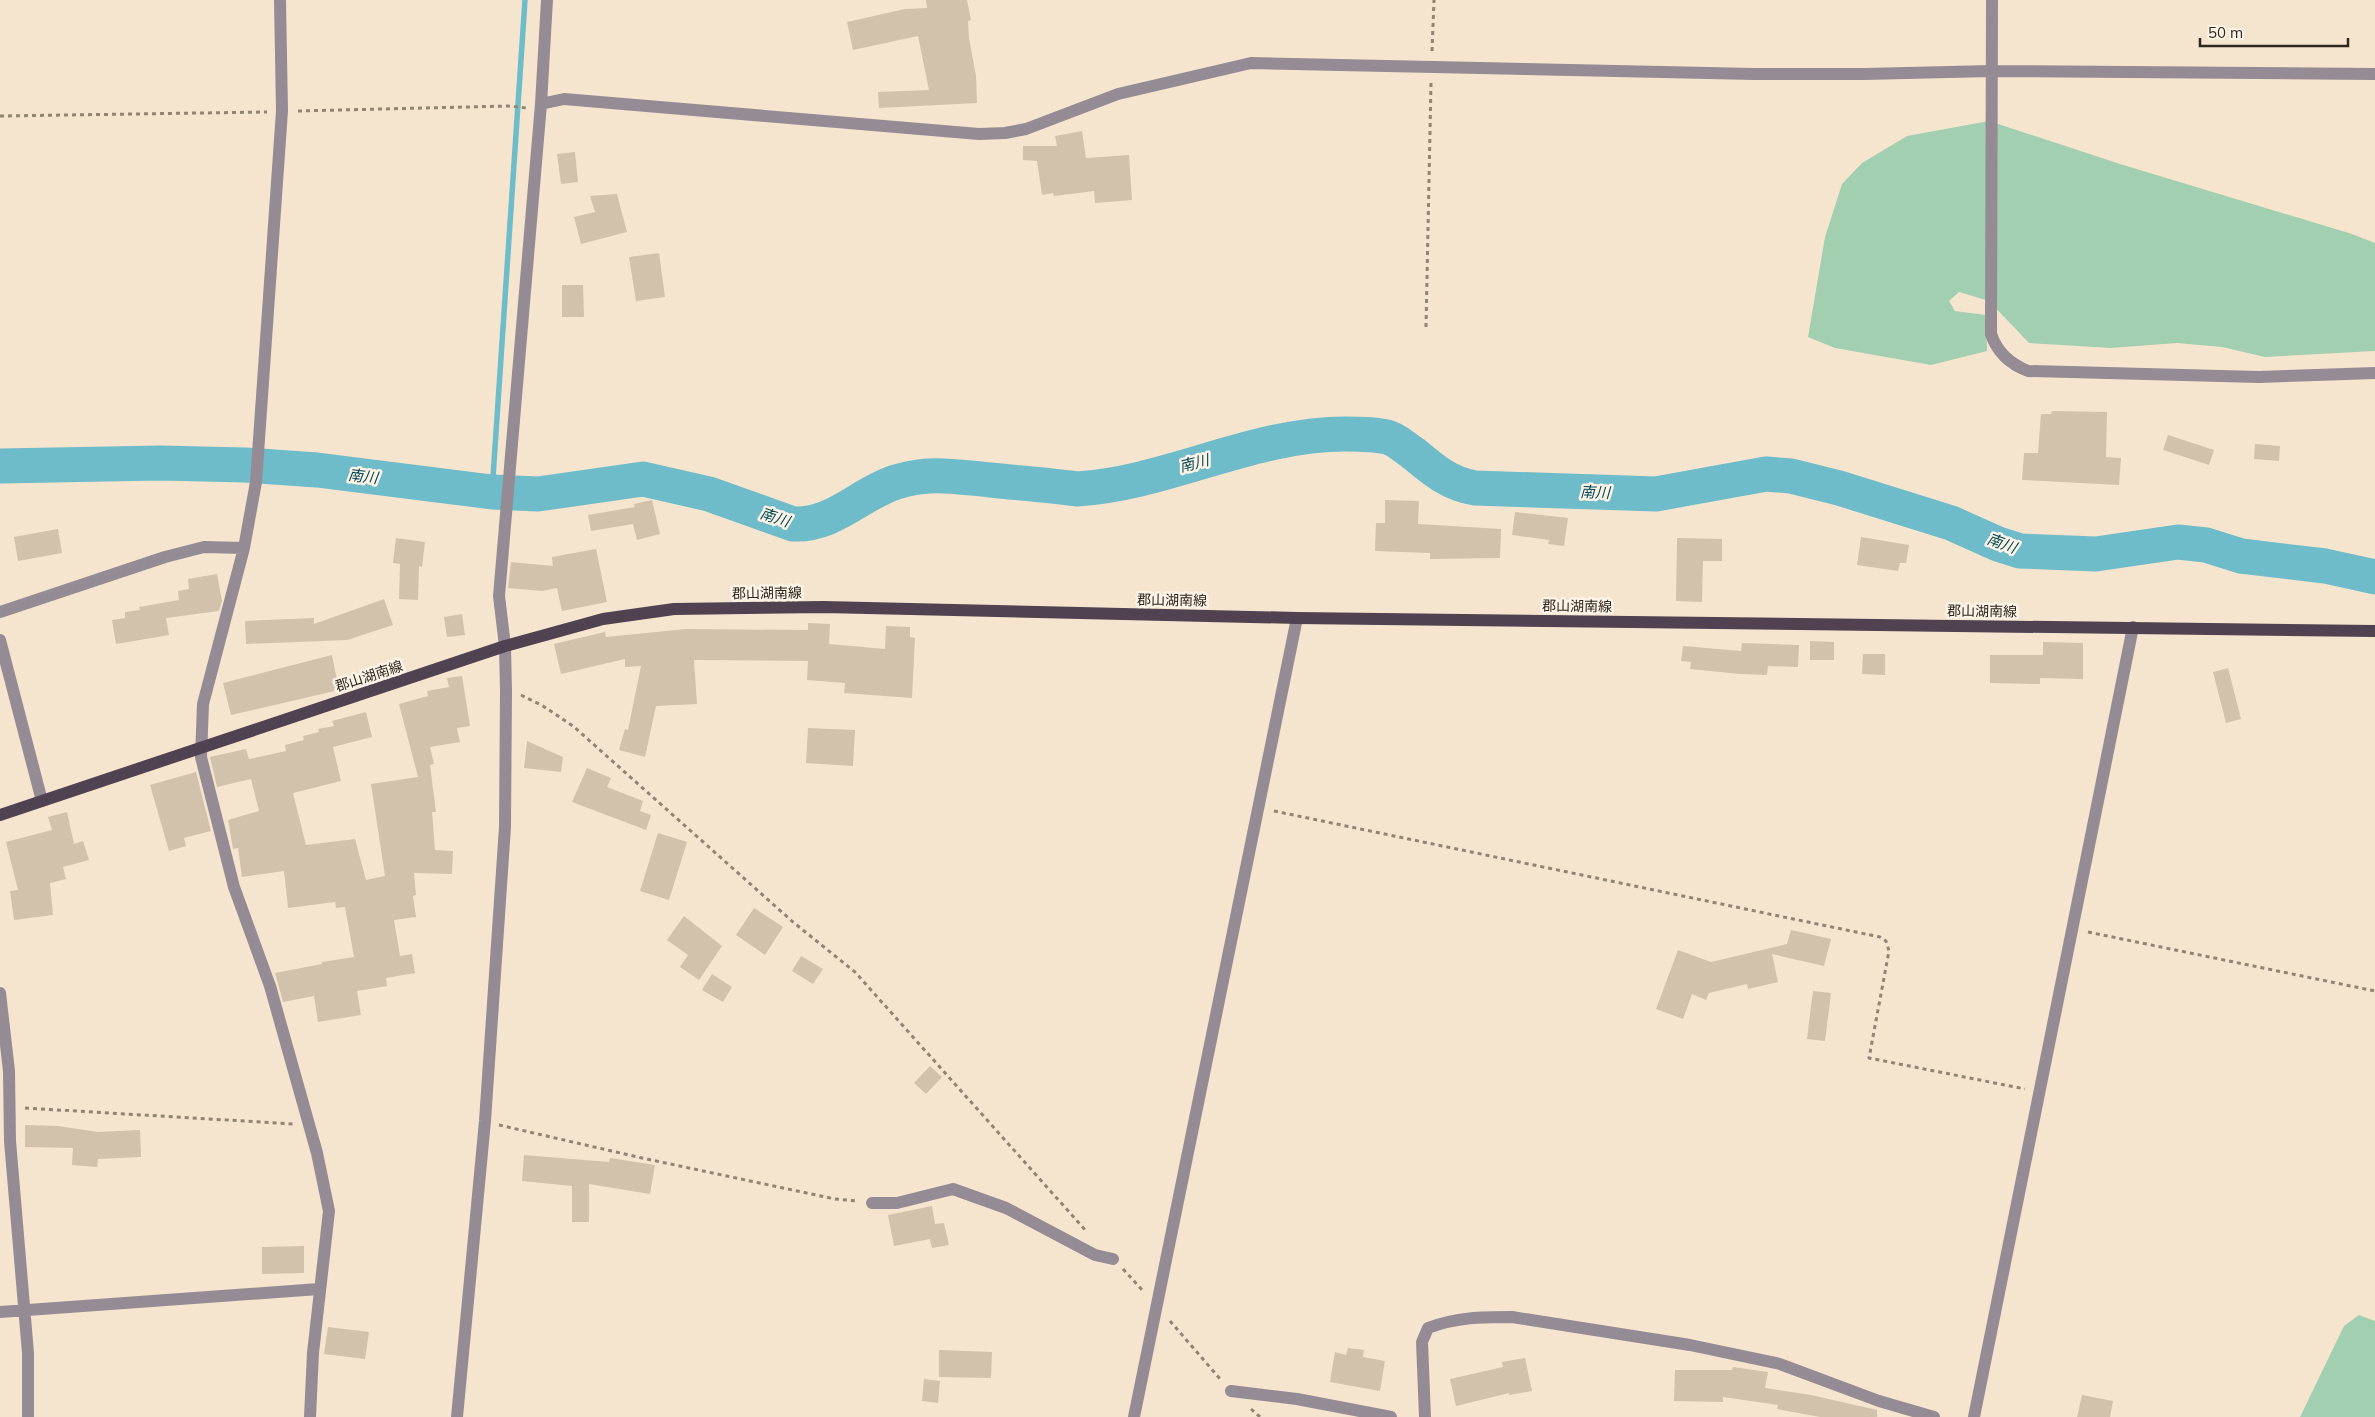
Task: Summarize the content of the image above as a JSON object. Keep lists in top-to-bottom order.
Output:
{
  "streets": {
    "main road": ["郡山湖南線"]
  },
  "water": ["南川"],
  "scale_bar": "50 m"
}
